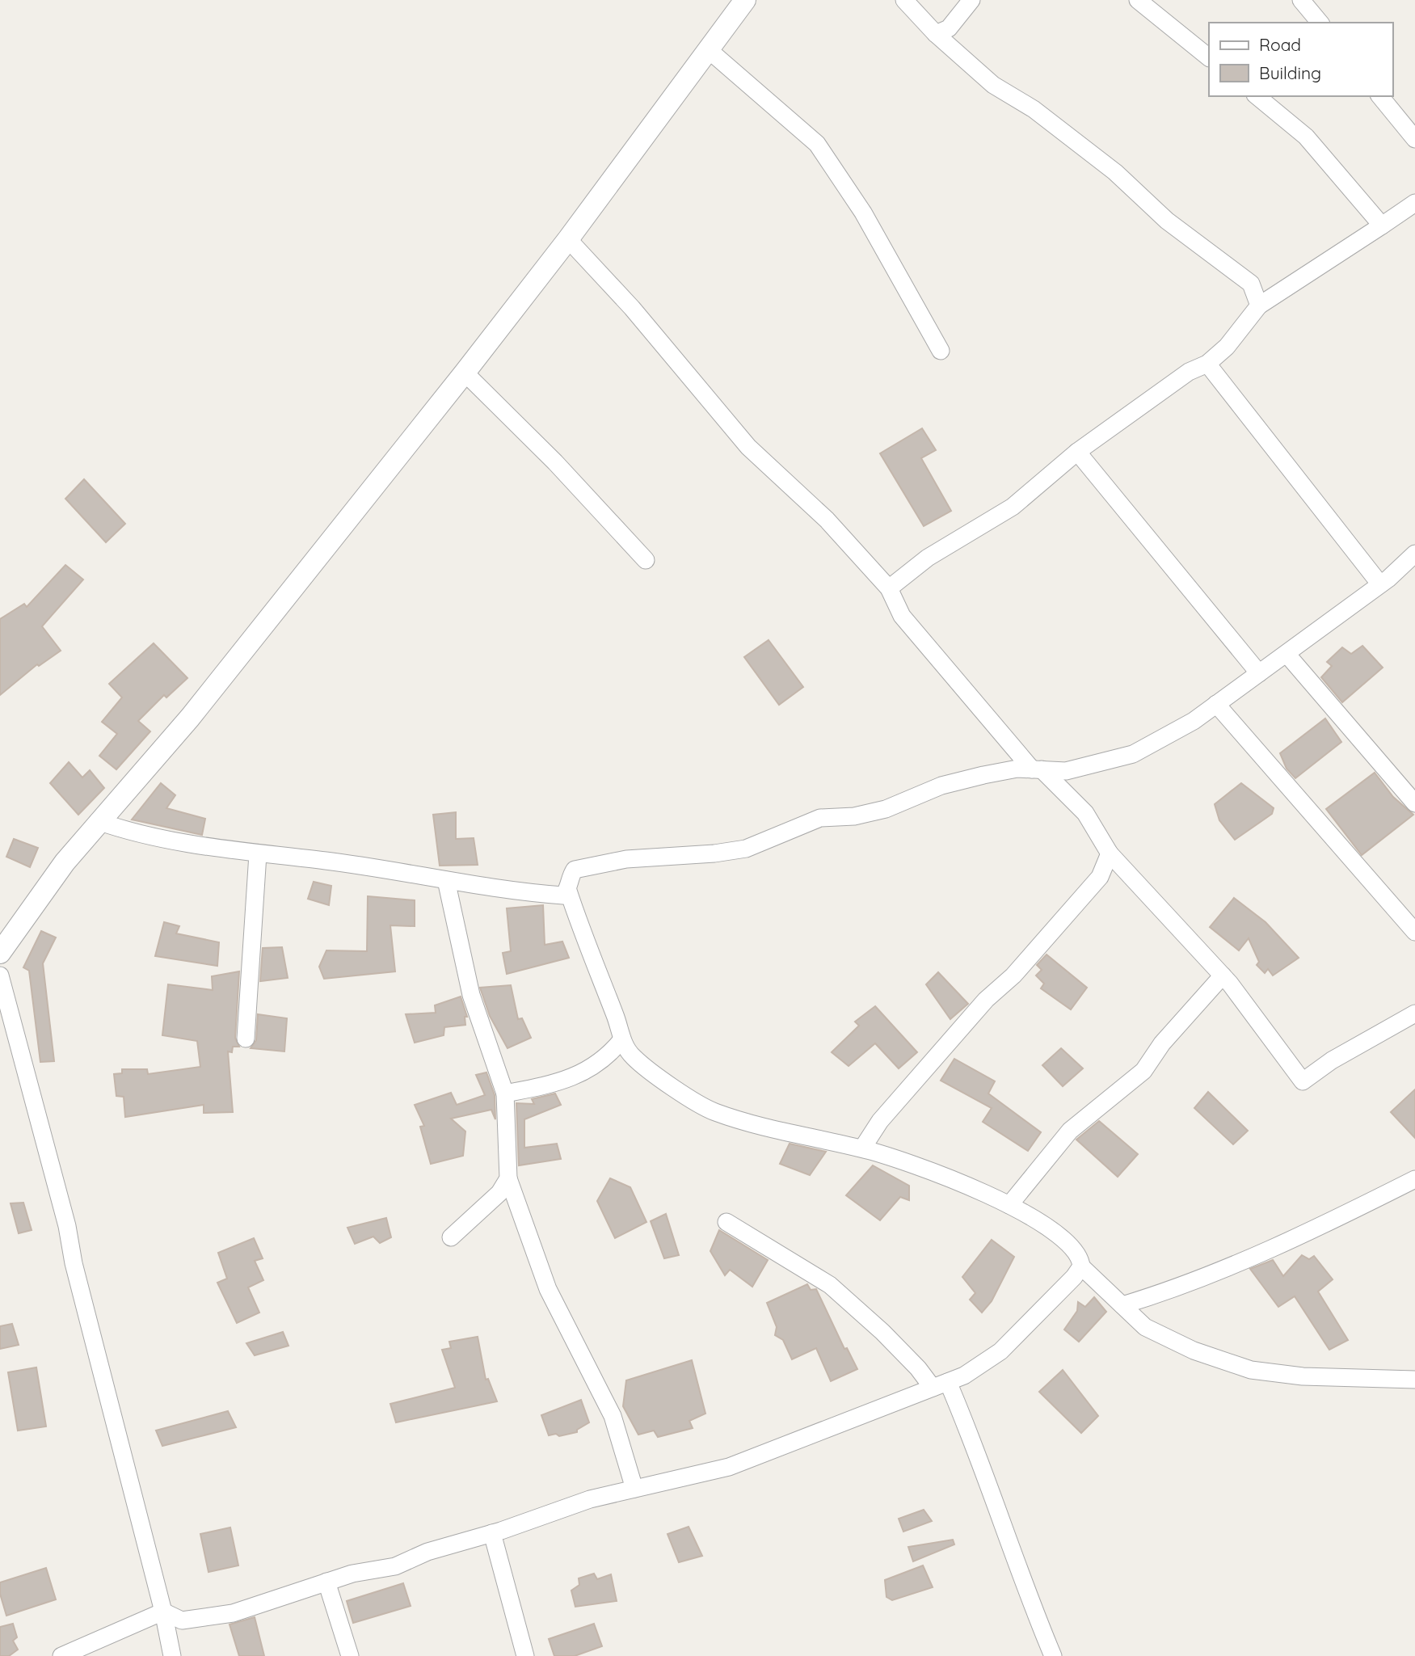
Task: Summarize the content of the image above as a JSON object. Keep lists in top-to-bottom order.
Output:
{
  "legend": ["Road", "Building"]
}
